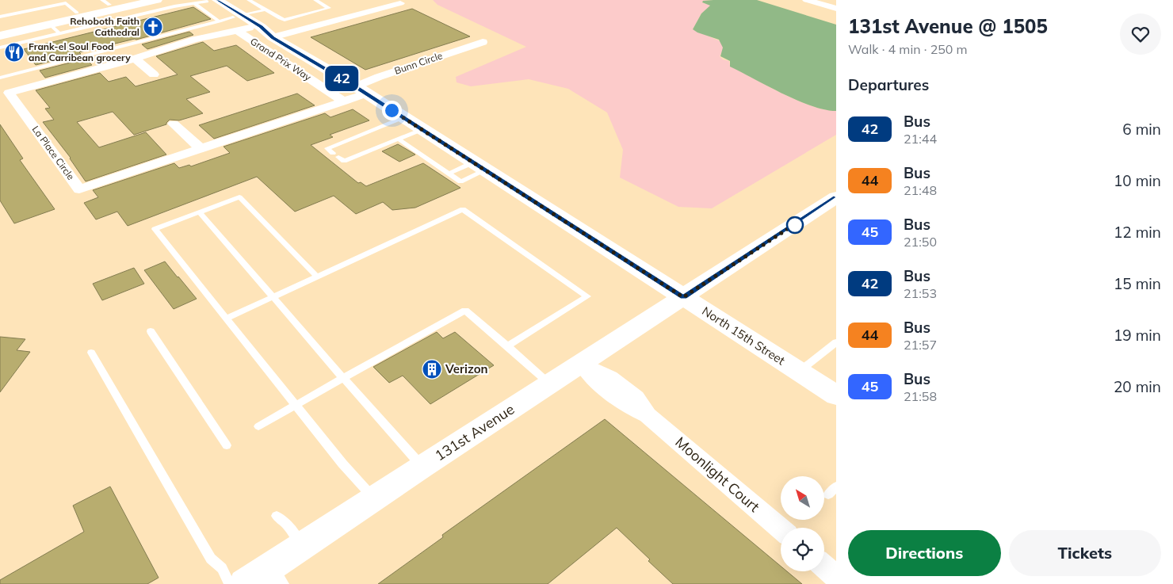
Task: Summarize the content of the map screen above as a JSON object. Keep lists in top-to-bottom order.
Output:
{
  "streets": {
    "street": [
      "Grand Prix Way",
      "Bunn Circle",
      "La Place Circle",
      "North 15th Street",
      "131st Avenue",
      "Moonlight Court"
    ]
  },
  "crossings": [
    ["Grand Prix Way", "La Place Circle"],
    ["Grand Prix Way", "North 15th Street"],
    ["Bunn Circle", "La Place Circle"],
    ["Bunn Circle", "North 15th Street"],
    ["La Place Circle", "North 15th Street"],
    ["North 15th Street", "131st Avenue"],
    ["131st Avenue", "Moonlight Court"]
  ],
  "places": {
    "church": ["Rehoboth Faith Cathedral"],
    "restaurant": ["Frank-el Soul Food and Carribean grocery"],
    "building": ["Verizon"]
  },
  "lines": ["bus line 42"],
  "north": "top left",
  "page": {
    "on_map": "42",
    "heading": [
      ["131st Avenue @ 1505", "Walk · 4 min · 250 m"],
      "Departures"
    ],
    "list": [
      {
        "mark": "42",
        "name": "Bus",
        "note": "21:44",
        "value": "6 min"
      },
      {
        "mark": "44",
        "name": "Bus",
        "note": "21:48",
        "value": "10 min"
      },
      {
        "mark": "45",
        "name": "Bus",
        "note": "21:50",
        "value": "12 min"
      },
      {
        "mark": "42",
        "name": "Bus",
        "note": "21:53",
        "value": "15 min"
      },
      {
        "mark": "44",
        "name": "Bus",
        "note": "21:57",
        "value": "19 min"
      },
      {
        "mark": "45",
        "name": "Bus",
        "note": "21:58",
        "value": "20 min"
      }
    ],
    "buttons": ["Directions", "Tickets"]
  }
}
